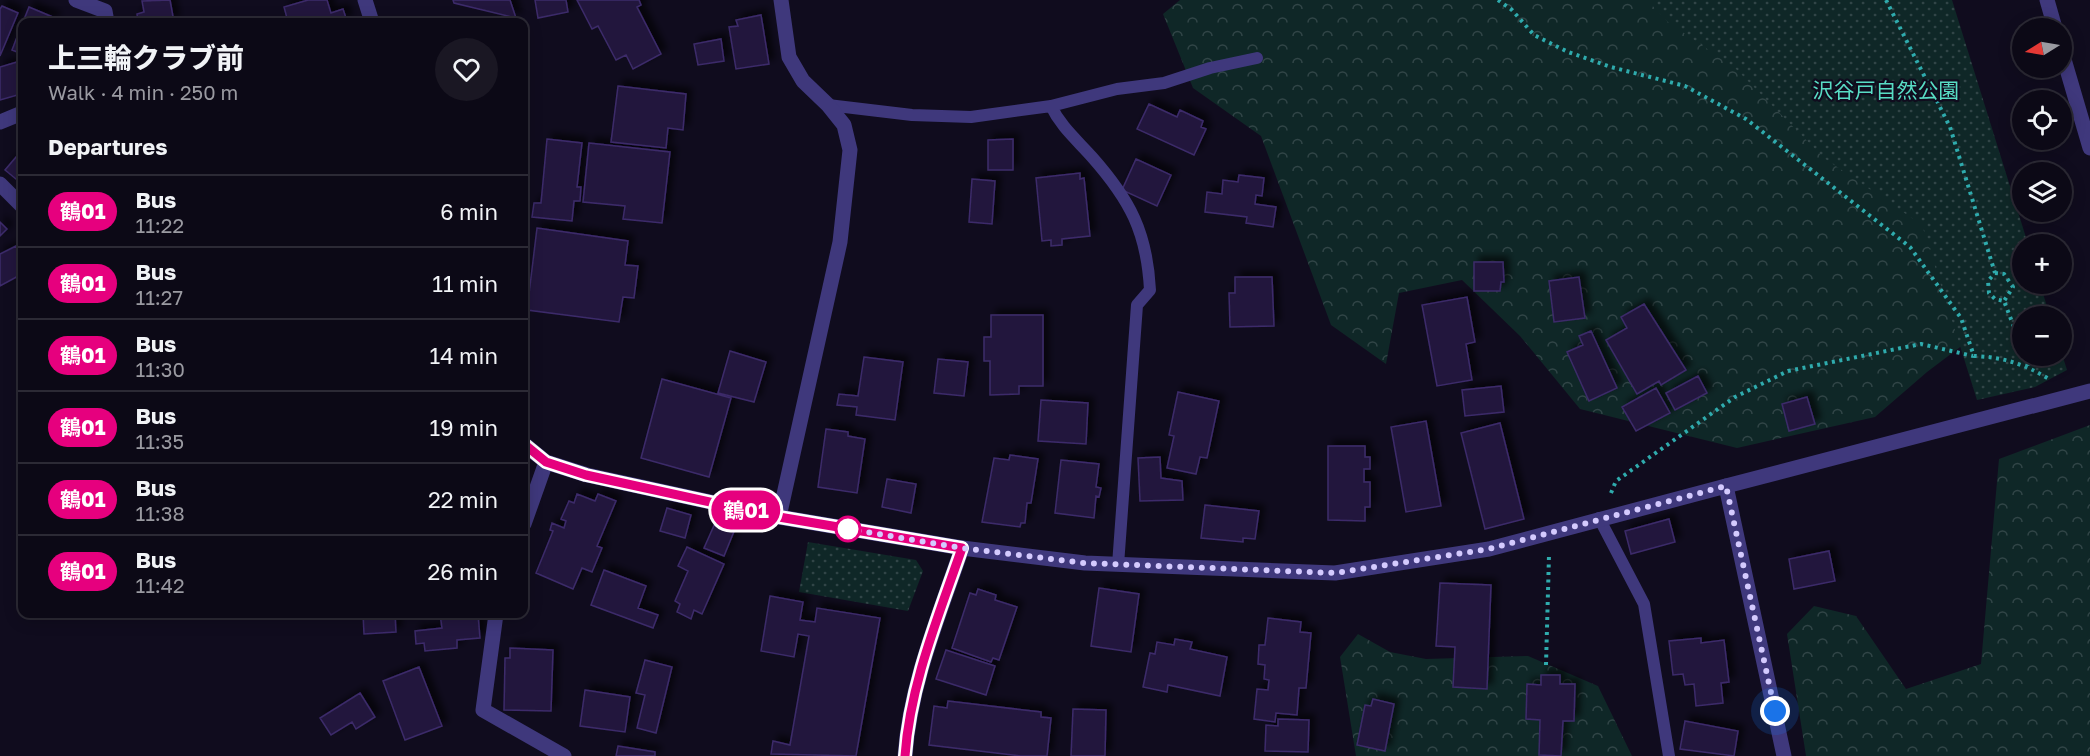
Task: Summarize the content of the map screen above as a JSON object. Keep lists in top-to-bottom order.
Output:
{
  "parks": ["沢谷戸自然公園"],
  "lines": ["bus line 鶴01"],
  "north": "left",
  "page": {
    "on_map": "鶴01",
    "map_buttons": ["+", "−"],
    "heading": [
      ["上三輪クラブ前", "Walk · 4 min · 250 m"],
      "Departures"
    ],
    "list": [
      {
        "mark": "鶴01",
        "name": "Bus",
        "note": "11:22",
        "value": "6 min"
      },
      {
        "mark": "鶴01",
        "name": "Bus",
        "note": "11:27",
        "value": "11 min"
      },
      {
        "mark": "鶴01",
        "name": "Bus",
        "note": "11:30",
        "value": "14 min"
      },
      {
        "mark": "鶴01",
        "name": "Bus",
        "note": "11:35",
        "value": "19 min"
      },
      {
        "mark": "鶴01",
        "name": "Bus",
        "note": "11:38",
        "value": "22 min"
      },
      {
        "mark": "鶴01",
        "name": "Bus",
        "note": "11:42",
        "value": "26 min"
      }
    ]
  }
}
